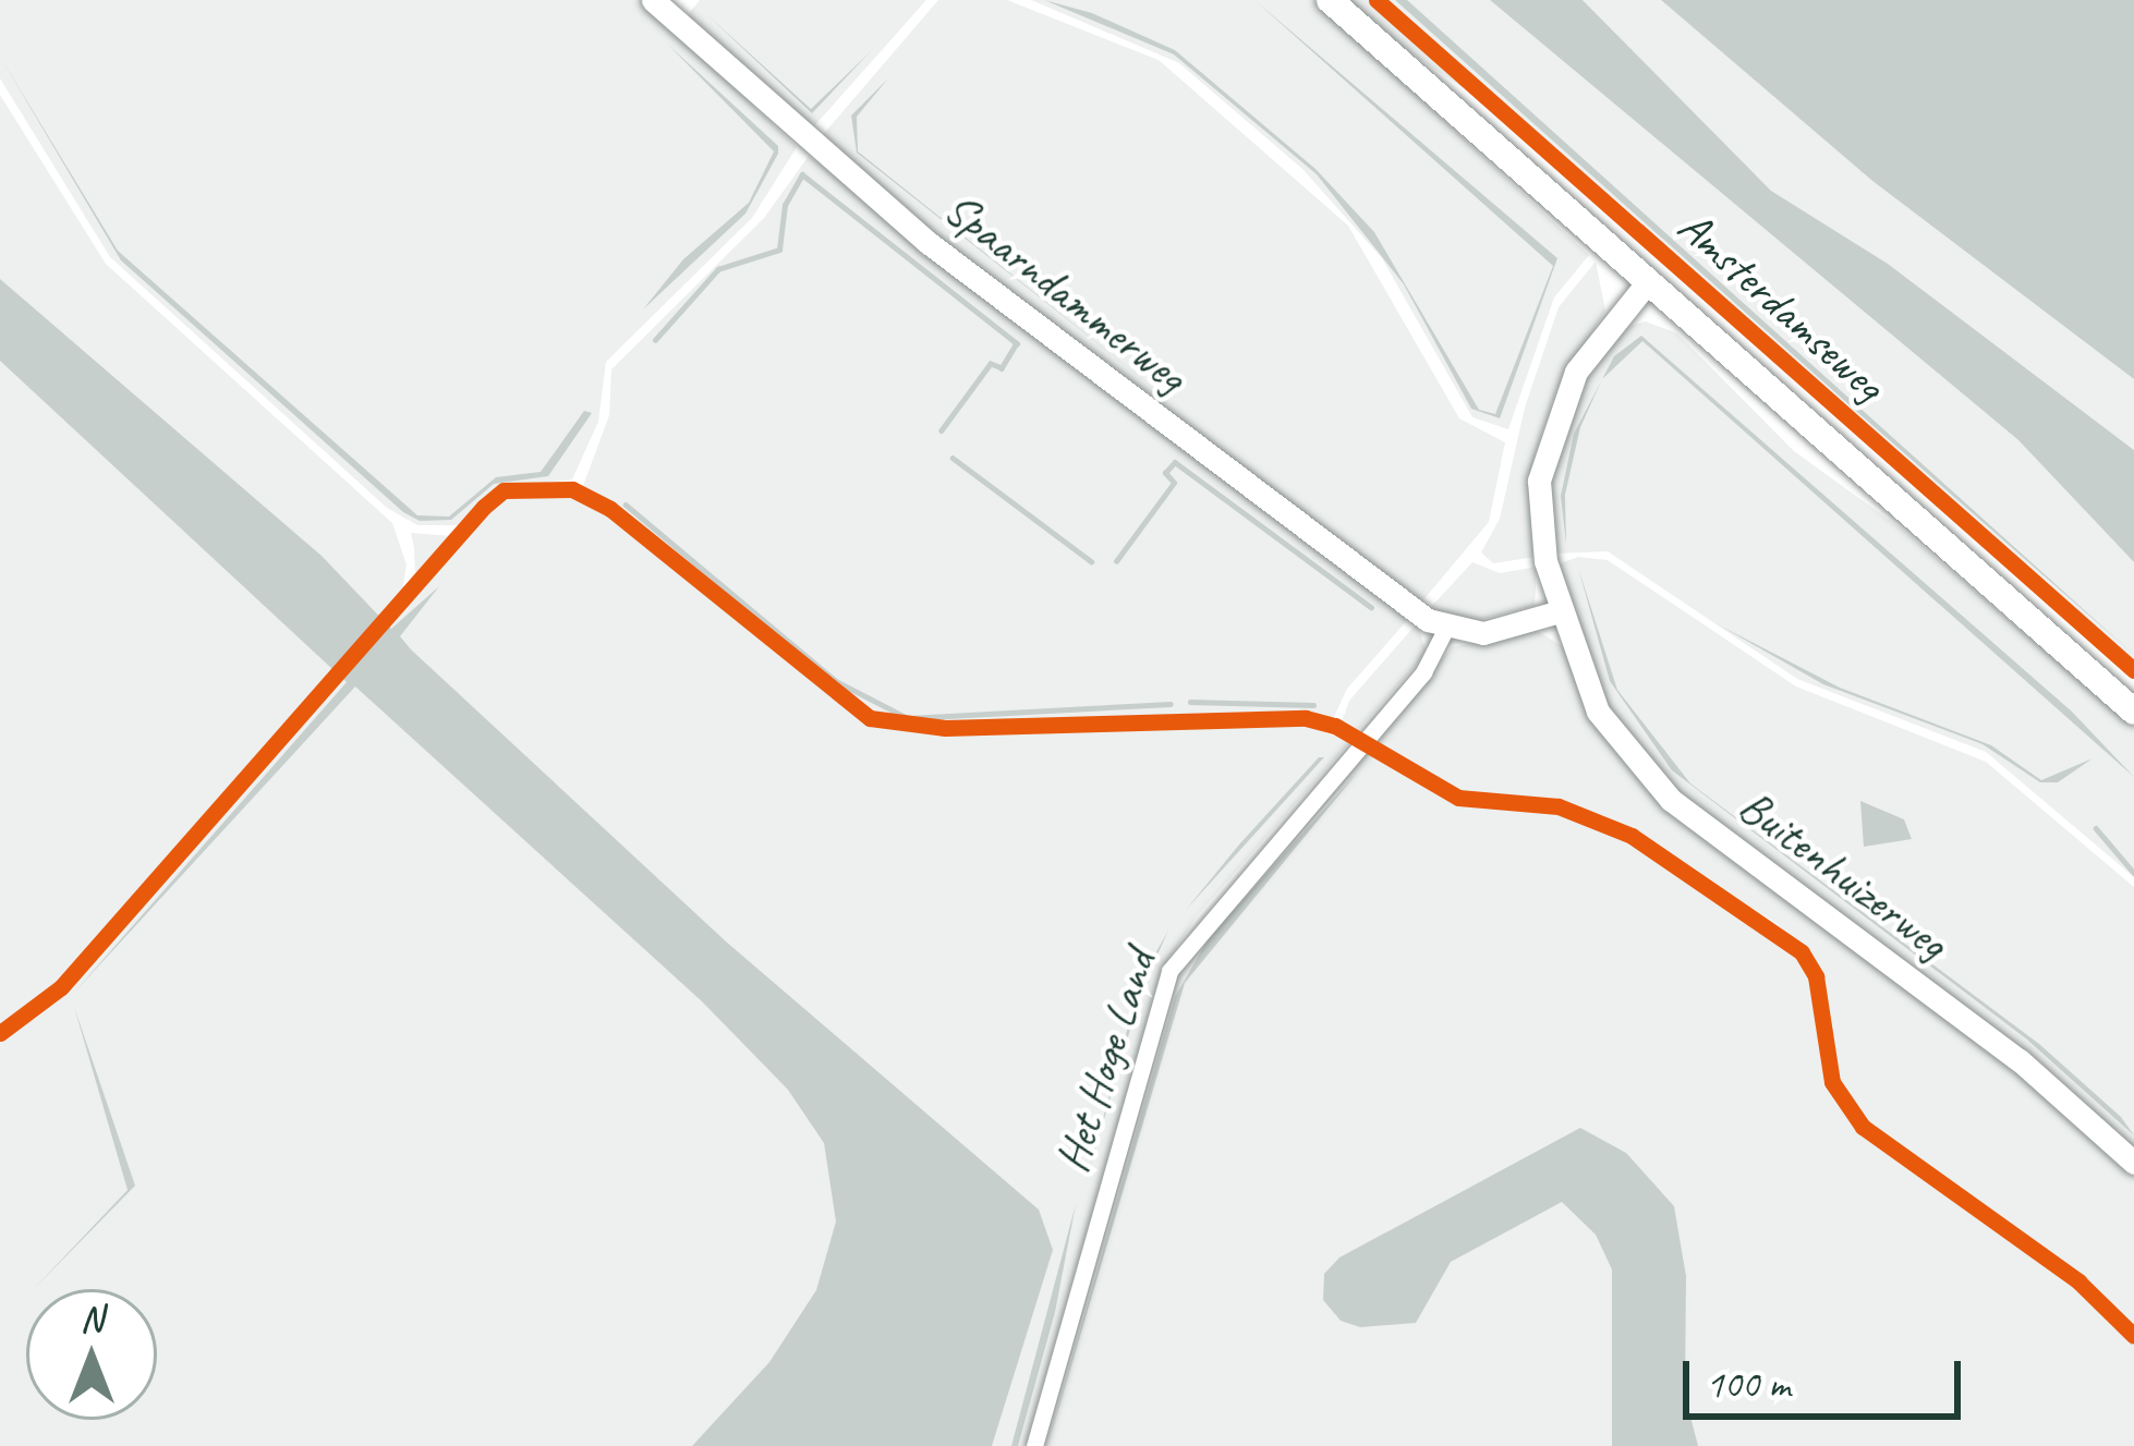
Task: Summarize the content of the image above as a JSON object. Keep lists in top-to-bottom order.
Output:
{
  "streets": {
    "main road": ["Amsterdamseweg"],
    "street": ["Spaarndammerweg", "Buitenhuizerweg", "Het Hoge Land"]
  },
  "crossings": [
    ["Spaarndammerweg", "Het Hoge Land"],
    ["Amsterdamseweg", "Buitenhuizerweg"]
  ],
  "scale_bar": "100 m",
  "north": "top"
}
